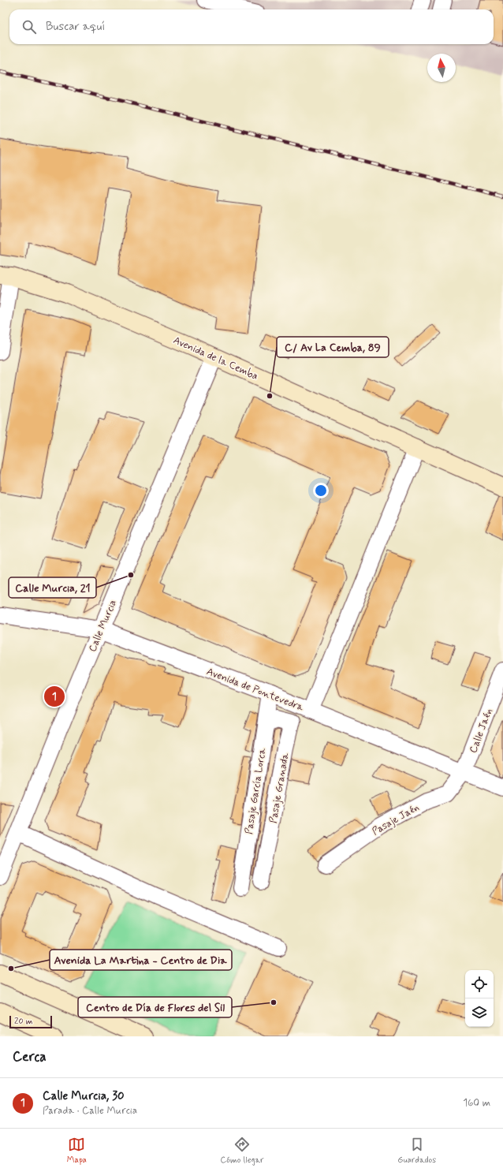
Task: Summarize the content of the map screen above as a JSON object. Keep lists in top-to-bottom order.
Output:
{
  "streets": {
    "street": [
      "Avenida de la Cemba",
      "Calle Murcia",
      "Avenida de Pontevedra",
      "Calle Jaén",
      "Pasaje Granada",
      "Pasaje García Lorca",
      "Pasaje Jaén"
    ]
  },
  "crossings": [
    ["Avenida de la Cemba", "Calle Murcia"],
    ["Calle Murcia", "Avenida de Pontevedra"],
    ["Avenida de Pontevedra", "Calle Jaén"],
    ["Avenida de Pontevedra", "Pasaje García Lorca"],
    ["Avenida de Pontevedra", "Pasaje Jaén"],
    ["Calle Jaén", "Pasaje Jaén"],
    ["Pasaje Granada", "Pasaje García Lorca"]
  ],
  "places": [
    "C/ Av La Cemba, 89",
    "Calle Murcia, 21",
    "Avenida La Martina - Centro de Dia",
    "Centro de Día de Flores del Sil"
  ],
  "scale_bar": "20 m",
  "north": "top",
  "page": {
    "search": "Buscar aquí",
    "pins": "1",
    "scale": "20 m",
    "heading": "Cerca",
    "list": [
      {
        "mark": "1",
        "name": "Calle Murcia, 30",
        "note": "Parada · Calle Murcia",
        "value": "160 m"
      }
    ],
    "nav": ["Mapa", "Cómo llegar", "Guardados"]
  }
}
